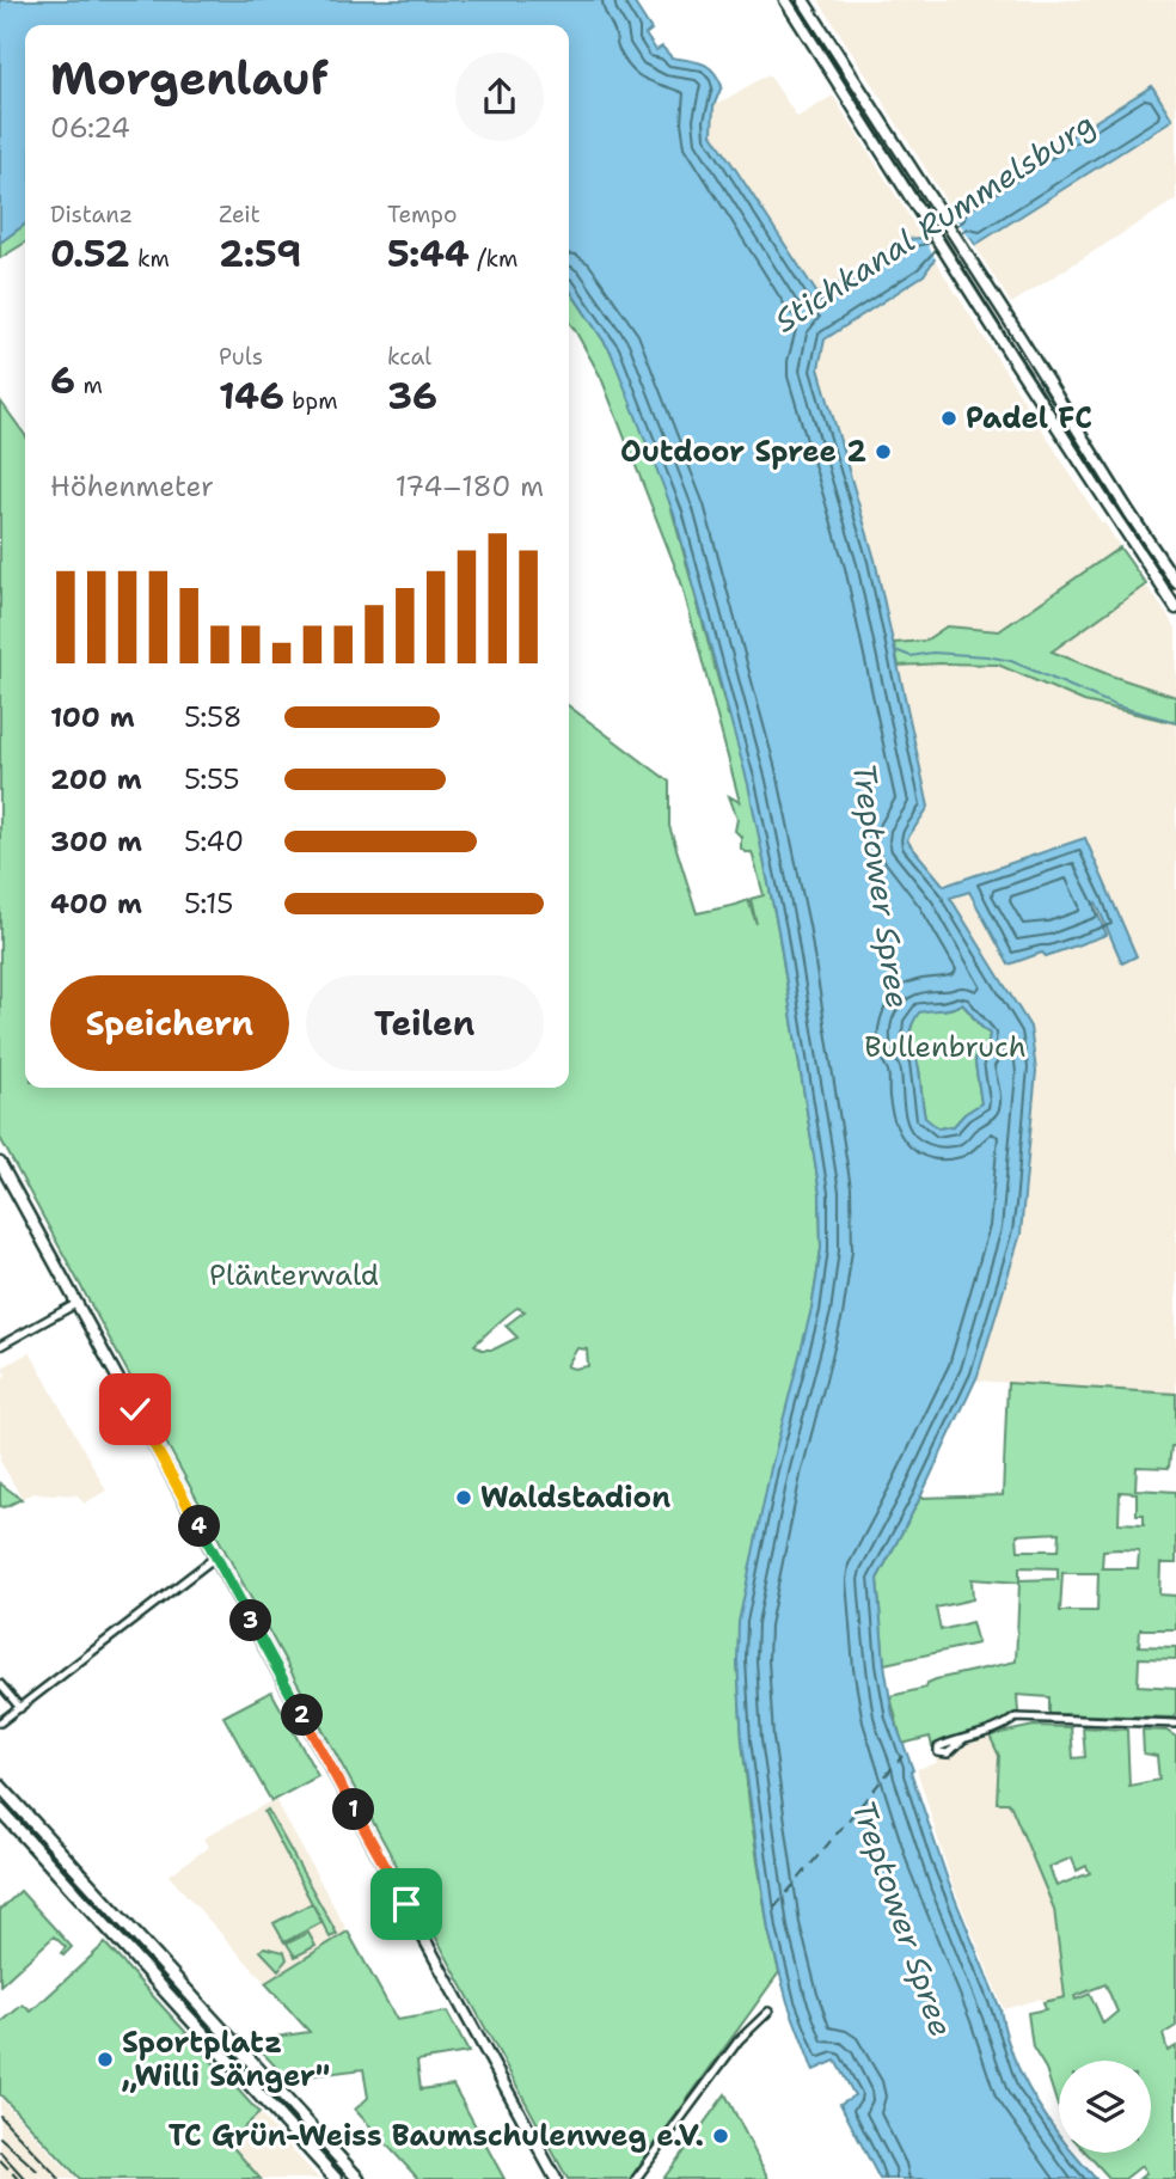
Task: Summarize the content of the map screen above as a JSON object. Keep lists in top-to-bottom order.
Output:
{
  "water": ["Stichkanal Rummelsburg", "Treptower Spree"],
  "parks": ["Bullenbruch", "Plänterwald"],
  "places": [
    "Padel FC",
    "Outdoor Spree 2",
    "Waldstadion",
    "Sportplatz „Willi Sänger\"",
    "TC Grün-Weiss Baumschulenweg e.V."
  ],
  "page": {
    "heading": ["Morgenlauf", "06:24"],
    "stats": [
      ["Distanz", "0.52 km"],
      ["Zeit", "2:59"],
      ["Tempo", "5:44 /km"],
      ["6 m"],
      ["Puls", "146 bpm"],
      ["kcal", "36"]
    ],
    "chart": ["Höhenmeter", "174–180 m"],
    "list": [
      {
        "name": "100 m",
        "note": "5:58"
      },
      {
        "name": "200 m",
        "note": "5:55"
      },
      {
        "name": "300 m",
        "note": "5:40"
      },
      {
        "name": "400 m",
        "note": "5:15"
      }
    ],
    "buttons": ["Speichern", "Teilen"],
    "pins": [
      "4",
      "3",
      "2",
      "1"
    ]
  }
}
